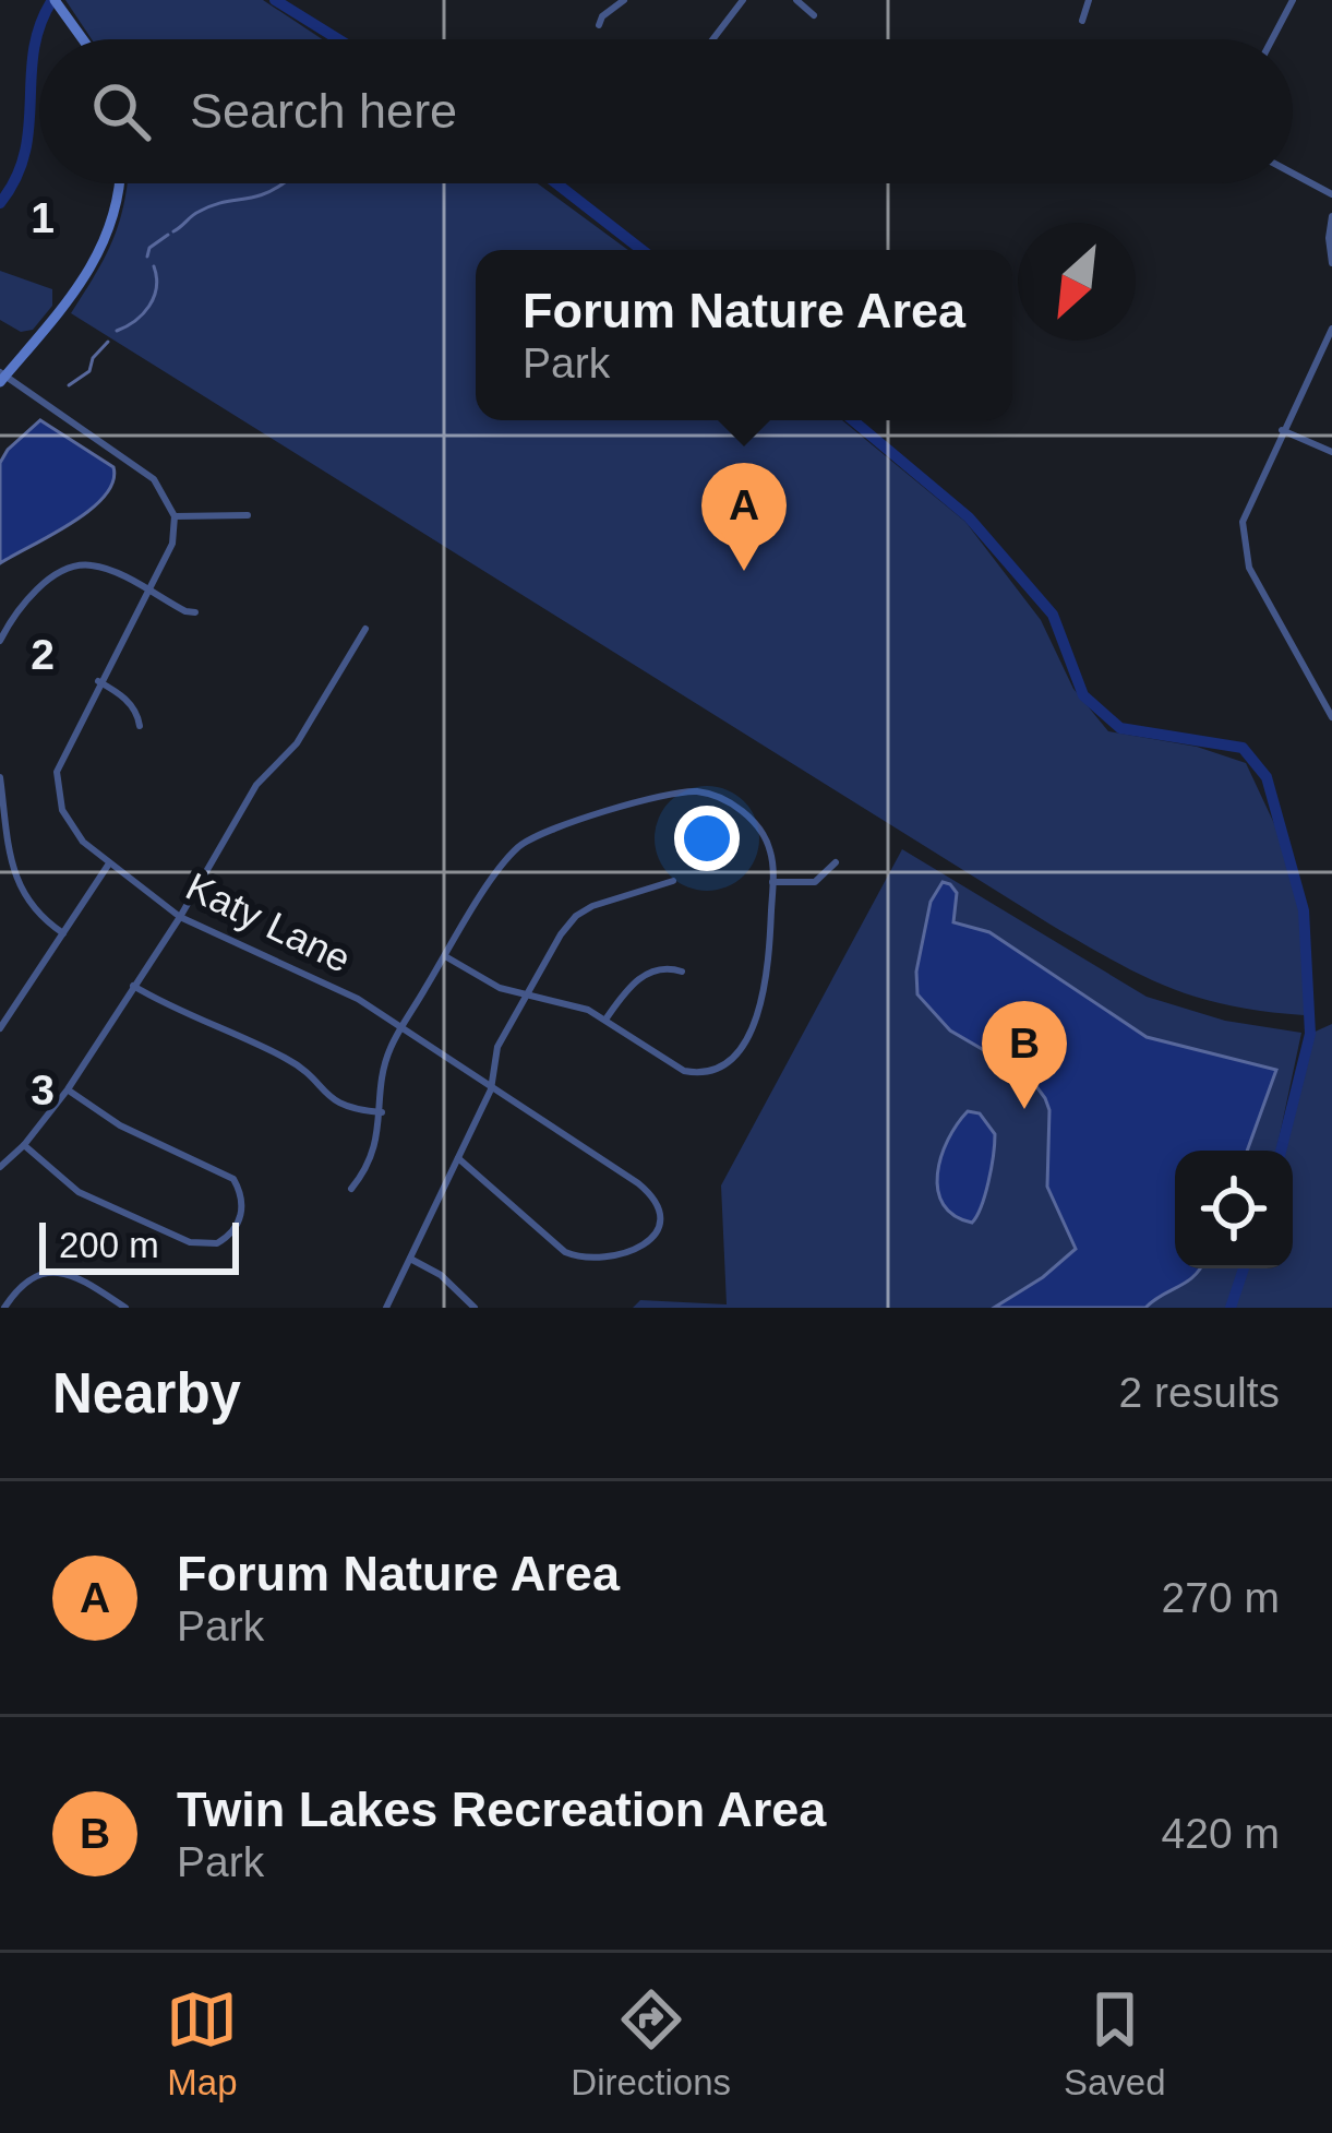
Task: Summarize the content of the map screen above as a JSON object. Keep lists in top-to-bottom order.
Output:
{
  "streets": {
    "street": ["Katy Lane"]
  },
  "scale_bar": "200 m",
  "north": "bottom left",
  "page": {
    "search": "Search here",
    "popup": ["Forum Nature Area", "Park"],
    "pins": ["A", "B"],
    "scale": "200 m",
    "heading": ["Nearby", "2 results"],
    "list": [
      {
        "mark": "A",
        "name": "Forum Nature Area",
        "note": "Park",
        "value": "270 m"
      },
      {
        "mark": "B",
        "name": "Twin Lakes Recreation Area",
        "note": "Park",
        "value": "420 m"
      }
    ],
    "nav": ["Map", "Directions", "Saved"]
  },
  "grid": {
    "rows": ["1", "2", "3"]
  }
}
